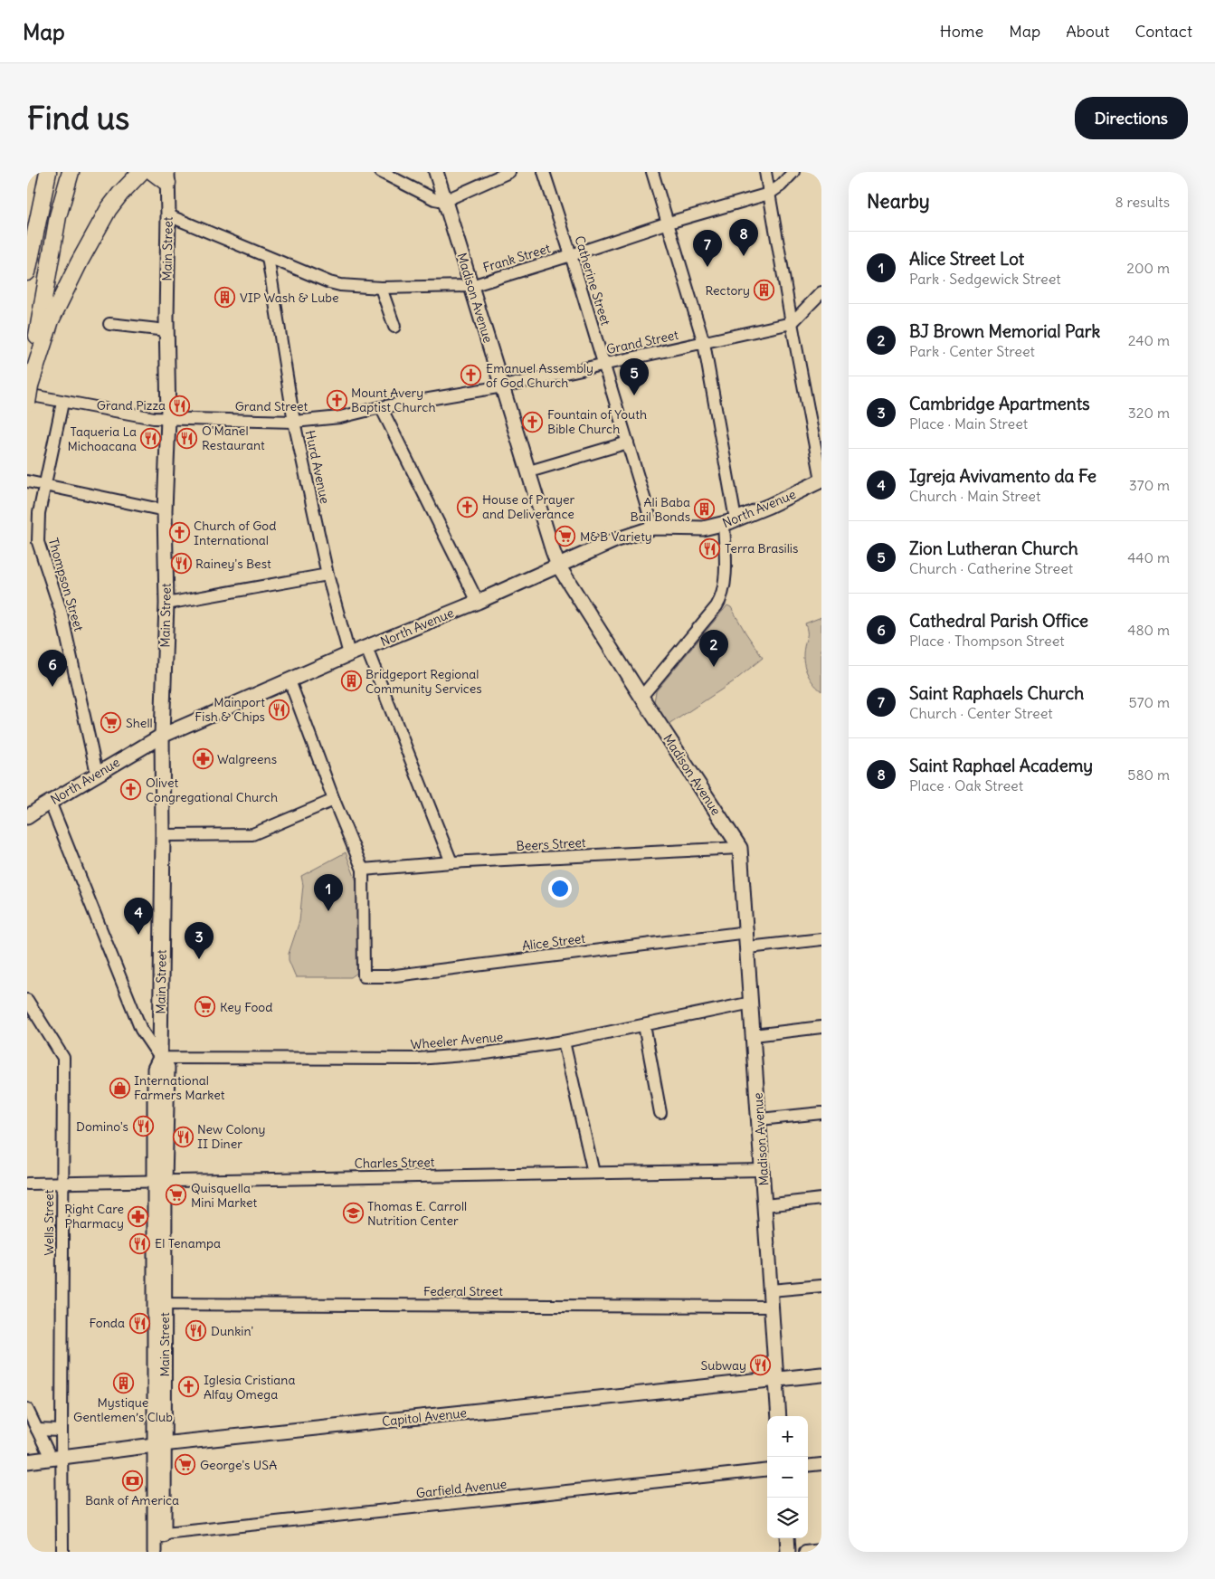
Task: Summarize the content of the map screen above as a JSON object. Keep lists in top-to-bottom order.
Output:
{
  "streets": {
    "main road": [
      "Main Street",
      "Madison Avenue",
      "North Avenue",
      "Capitol Avenue"
    ],
    "street": [
      "Frank Street",
      "Catherine Street",
      "Grand Street",
      "Hurd Avenue",
      "Thompson Street",
      "Beers Street",
      "Alice Street",
      "Wheeler Avenue",
      "Charles Street",
      "Wells Street",
      "Federal Street",
      "Garfield Avenue"
    ]
  },
  "crossings": [
    ["Main Street", "Frank Street"],
    ["Main Street", "Grand Street"],
    ["Main Street", "North Avenue"],
    ["Main Street", "Wheeler Avenue"],
    ["Main Street", "Charles Street"],
    ["Main Street", "Federal Street"],
    ["Main Street", "Capitol Avenue"],
    ["Main Street", "Garfield Avenue"],
    ["Frank Street", "Catherine Street"],
    ["Frank Street", "Madison Avenue"],
    ["Frank Street", "Hurd Avenue"],
    ["Catherine Street", "Grand Street"],
    ["Catherine Street", "North Avenue"],
    ["Madison Avenue", "Grand Street"],
    ["Madison Avenue", "North Avenue"],
    ["Madison Avenue", "Beers Street"],
    ["Madison Avenue", "Alice Street"],
    ["Madison Avenue", "Wheeler Avenue"],
    ["Madison Avenue", "Charles Street"],
    ["Madison Avenue", "Federal Street"],
    ["Madison Avenue", "Capitol Avenue"],
    ["Grand Street", "Hurd Avenue"],
    ["Grand Street", "Thompson Street"],
    ["Hurd Avenue", "North Avenue"],
    ["North Avenue", "Thompson Street"],
    ["Beers Street", "Alice Street"],
    ["Charles Street", "Wells Street"],
    ["Wells Street", "Capitol Avenue"]
  ],
  "places": {
    "building": [
      "Rectory",
      "VIP Wash & Lube",
      "Ali Baba Bail Bonds",
      "Bridgeport Regional Community Services",
      "Mystique Gentlemen’s Club"
    ],
    "church": [
      "Emanuel Assembly of God Church",
      "Mount Avery Baptist Church",
      "Fountain of Youth Bible Church",
      "House of Prayer and Deliverance",
      "Church of God International",
      "Olivet Congregational Church",
      "Iglesia Cristiana Alfay Omega"
    ],
    "restaurant": [
      "Grand Pizza",
      "O'Manel Restaurant",
      "Taqueria La Michoacana",
      "Terra Brasilis",
      "Rainey's Best",
      "Mainport Fish & Chips",
      "Domino's",
      "New Colony II Diner",
      "El Tenampa",
      "Fonda",
      "Dunkin'",
      "Subway"
    ],
    "supermarket": [
      "M&B Variety",
      "Shell",
      "Key Food",
      "Quisquella Mini Market",
      "George's USA"
    ],
    "pharmacy": ["Walgreens", "Right Care Pharmacy"],
    "shop": ["International Farmers Market"],
    "school or university": ["Thomas E. Carroll Nutrition Center"],
    "bank": ["Bank of America"]
  },
  "page": {
    "header": "Map",
    "nav": [
      "Home",
      "Map",
      "About",
      "Contact"
    ],
    "buttons": "Directions",
    "title": "Find us",
    "heading": ["Nearby", "8 results"],
    "pins": [
      "8",
      "7",
      "5",
      "2",
      "6",
      "1",
      "4",
      "3"
    ],
    "list": [
      {
        "mark": "1",
        "name": "Alice Street Lot",
        "note": "Park · Sedgewick Street",
        "value": "200 m"
      },
      {
        "mark": "2",
        "name": "BJ Brown Memorial Park",
        "note": "Park · Center Street",
        "value": "240 m"
      },
      {
        "mark": "3",
        "name": "Cambridge Apartments",
        "note": "Place · Main Street",
        "value": "320 m"
      },
      {
        "mark": "4",
        "name": "Igreja Avivamento da Fe",
        "note": "Church · Main Street",
        "value": "370 m"
      },
      {
        "mark": "5",
        "name": "Zion Lutheran Church",
        "note": "Church · Catherine Street",
        "value": "440 m"
      },
      {
        "mark": "6",
        "name": "Cathedral Parish Office",
        "note": "Place · Thompson Street",
        "value": "480 m"
      },
      {
        "mark": "7",
        "name": "Saint Raphaels Church",
        "note": "Church · Center Street",
        "value": "570 m"
      },
      {
        "mark": "8",
        "name": "Saint Raphael Academy",
        "note": "Place · Oak Street",
        "value": "580 m"
      }
    ],
    "map_buttons": ["+", "−"]
  }
}
